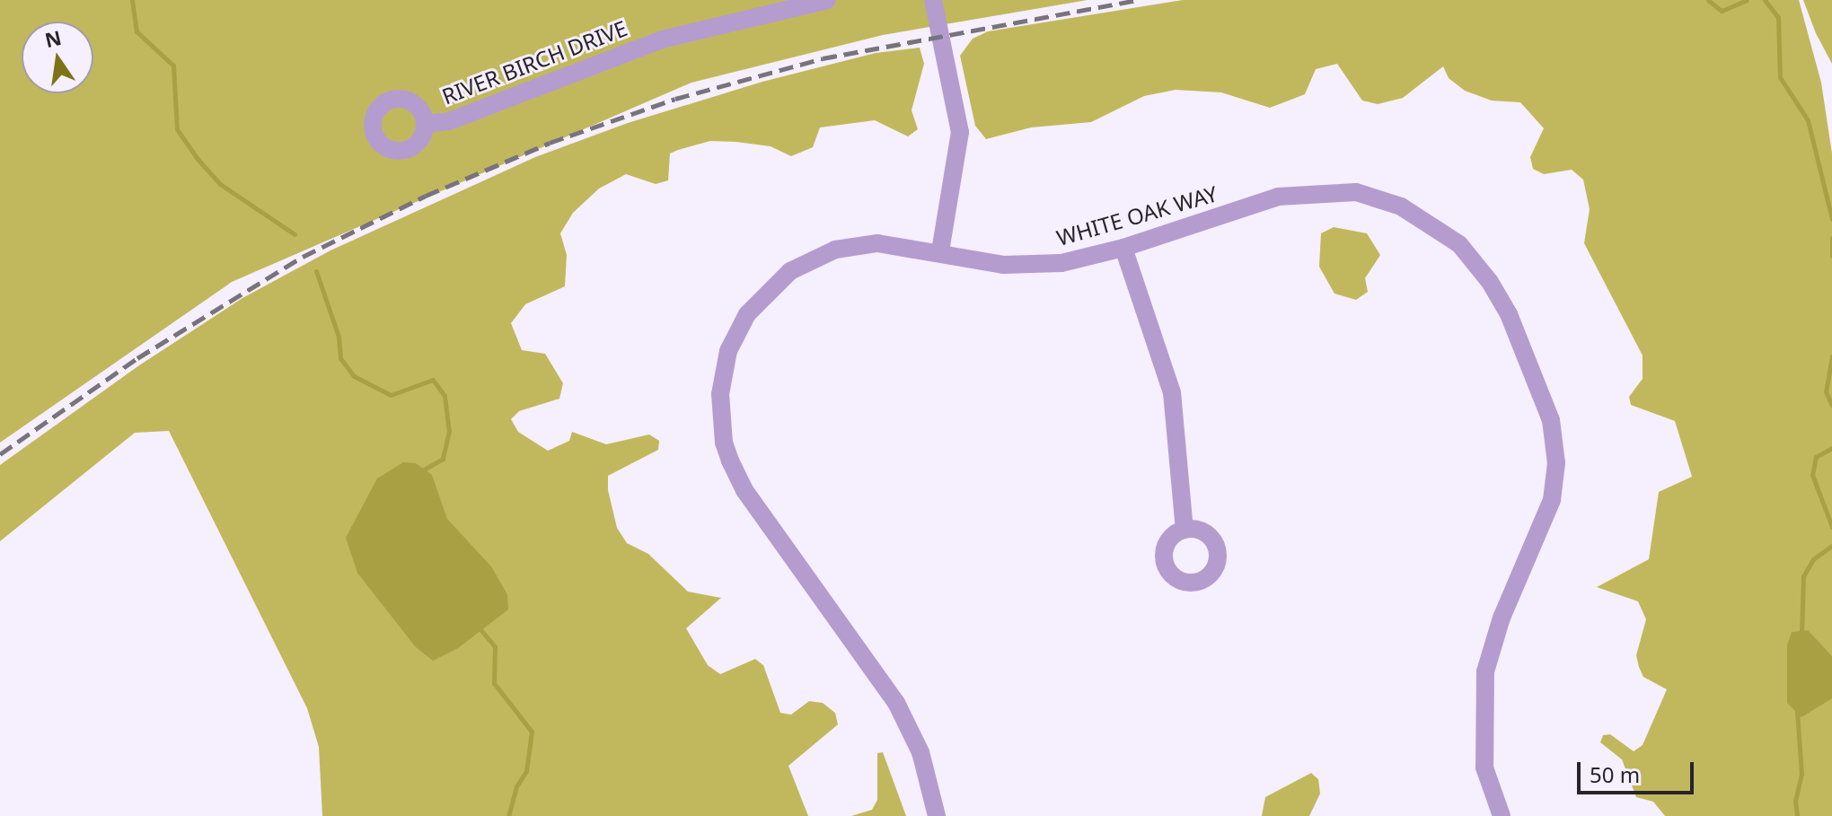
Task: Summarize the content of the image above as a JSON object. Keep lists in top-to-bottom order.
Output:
{
  "streets": {
    "street": ["RIVER BIRCH DRIVE", "WHITE OAK WAY"]
  },
  "scale_bar": "50 m",
  "north": "top"
}
